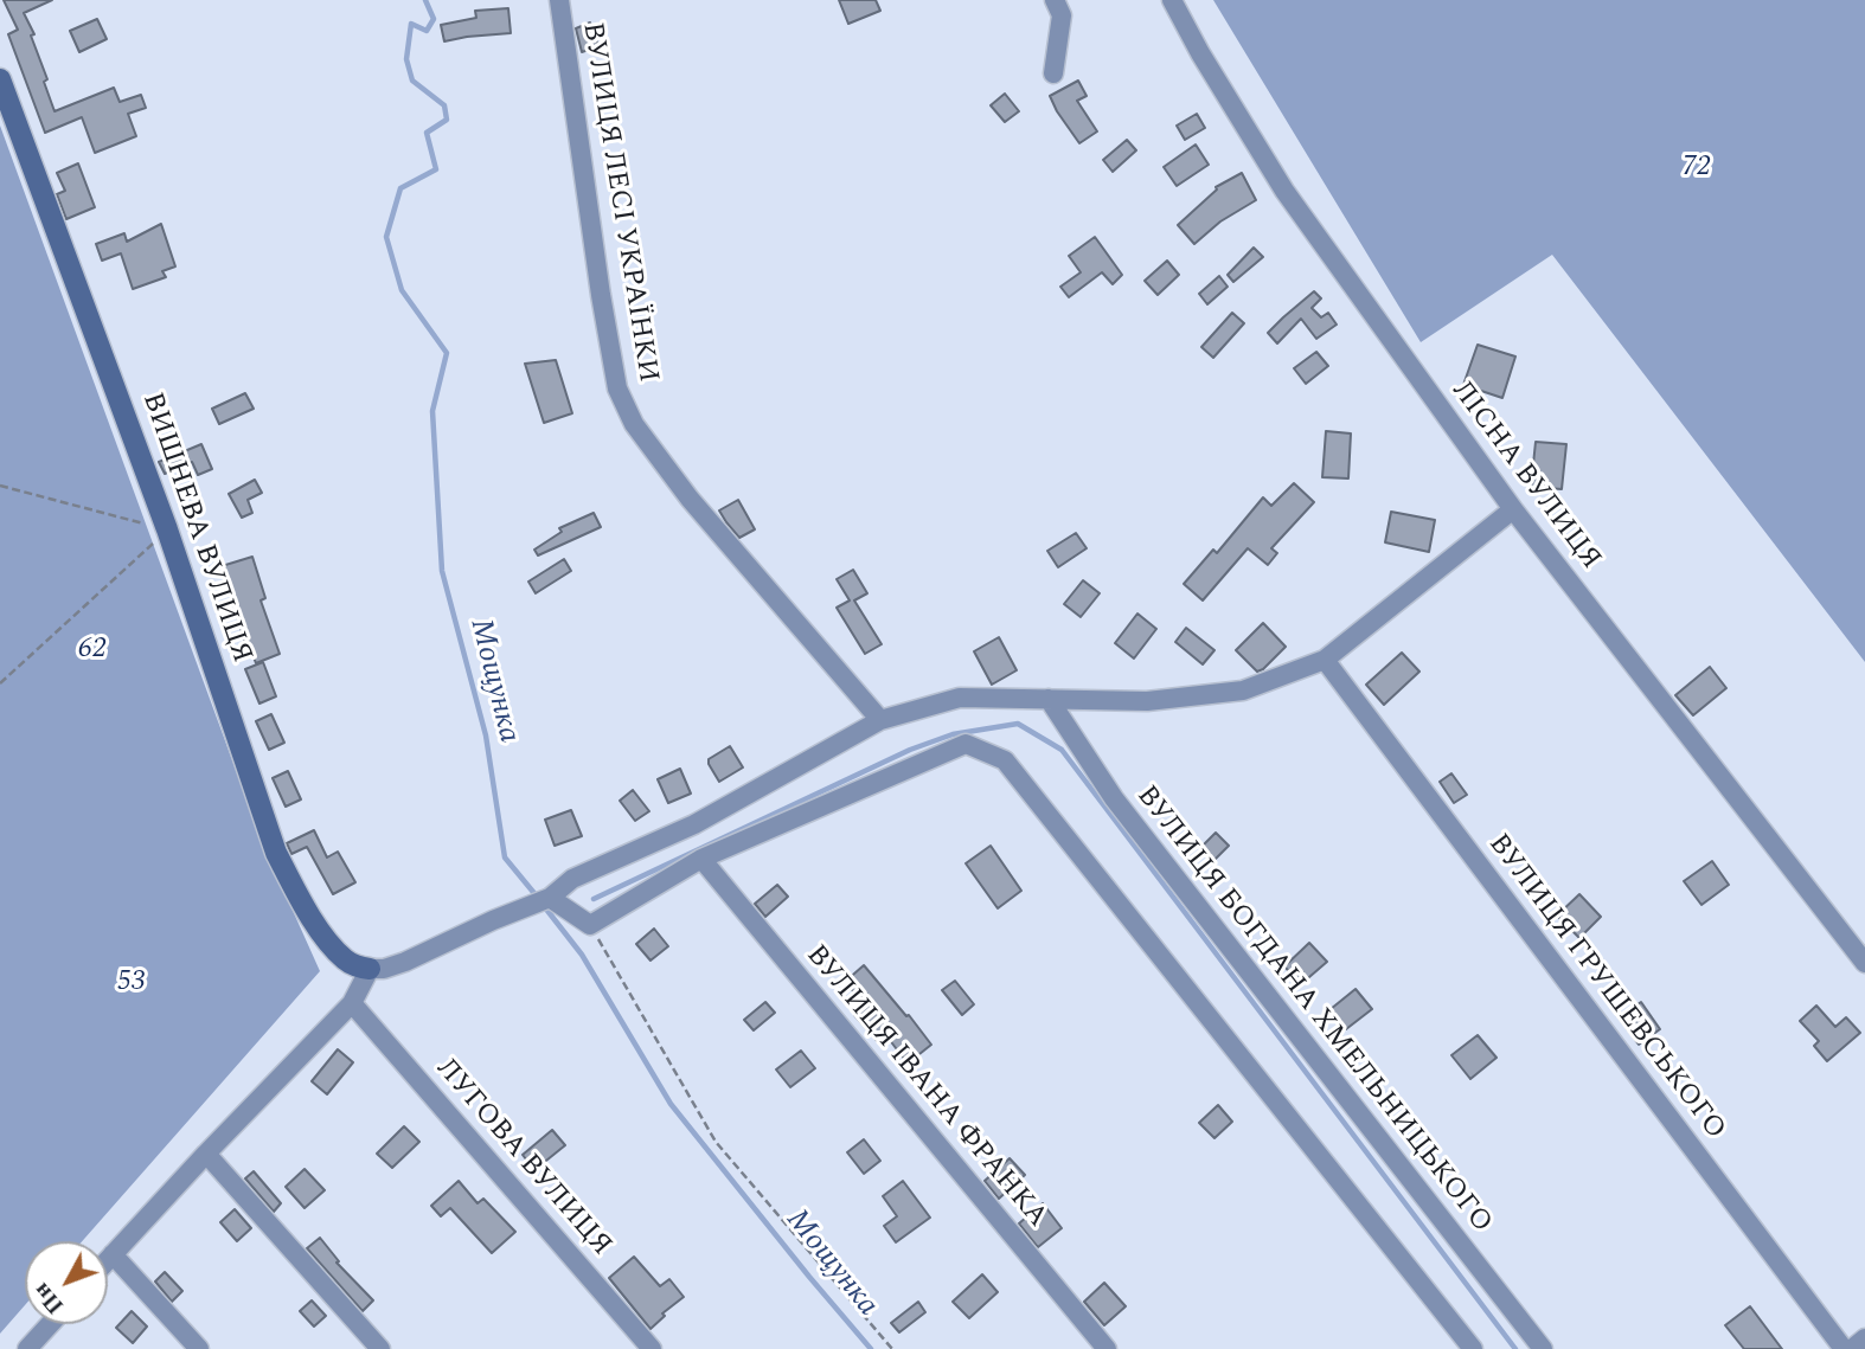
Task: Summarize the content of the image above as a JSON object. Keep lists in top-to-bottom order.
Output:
{
  "streets": {
    "street": [
      "ВУЛИЦЯ ЛЕСІ УКРАЇНКИ",
      "ЛІСНА ВУЛИЦЯ",
      "ВИШНЕВА ВУЛИЦЯ",
      "ВУЛИЦЯ ГРУШЕВСЬКОГО",
      "ВУЛИЦЯ БОГДАНА ХМЕЛЬНИЦЬКОГО",
      "ВУЛИЦЯ ІВАНА ФРАНКА",
      "ЛУГОВА ВУЛИЦЯ"
    ]
  },
  "water": ["Мощунка"],
  "parks": ["72", "62", "53"],
  "north": "bottom left"
}
